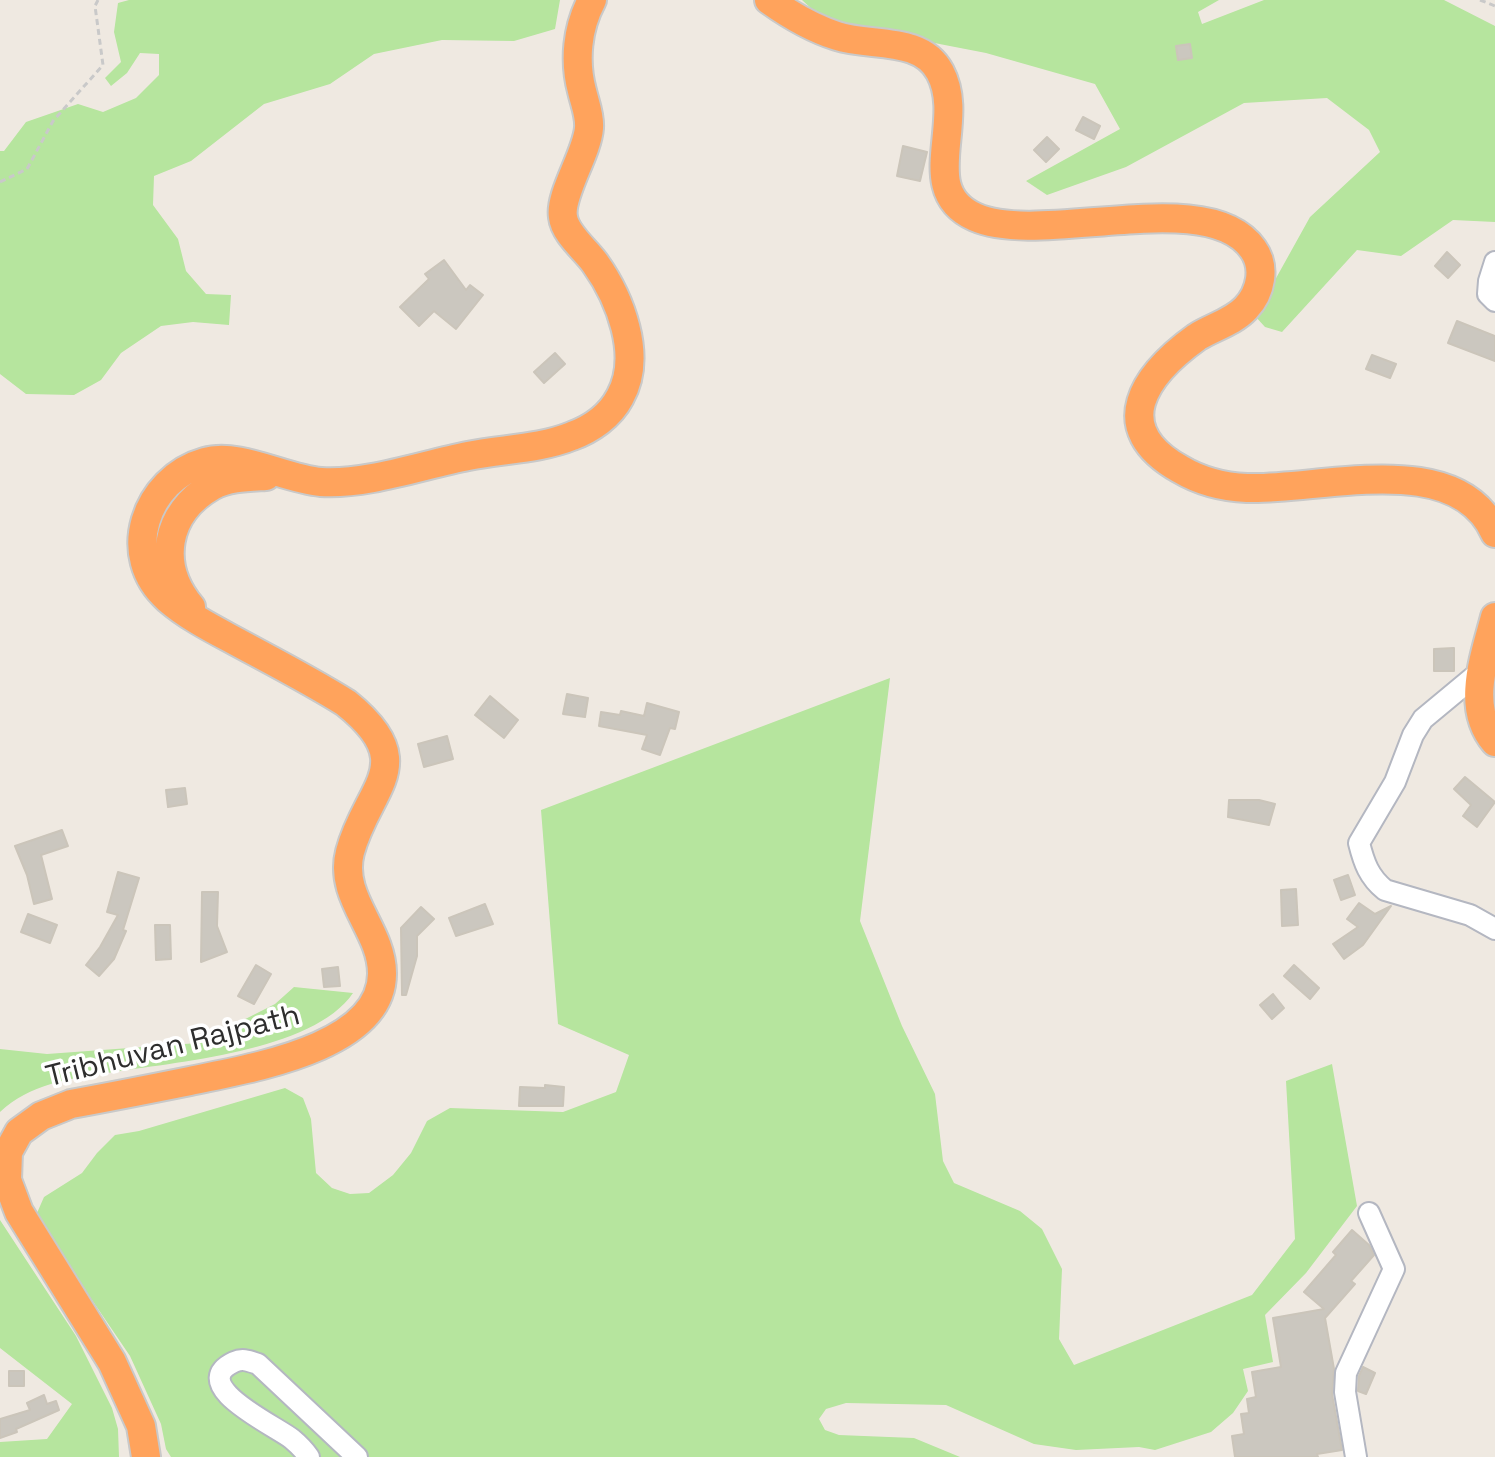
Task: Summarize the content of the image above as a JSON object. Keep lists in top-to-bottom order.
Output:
{
  "streets": {
    "highway": ["Tribhuvan Rajpath"]
  }
}
